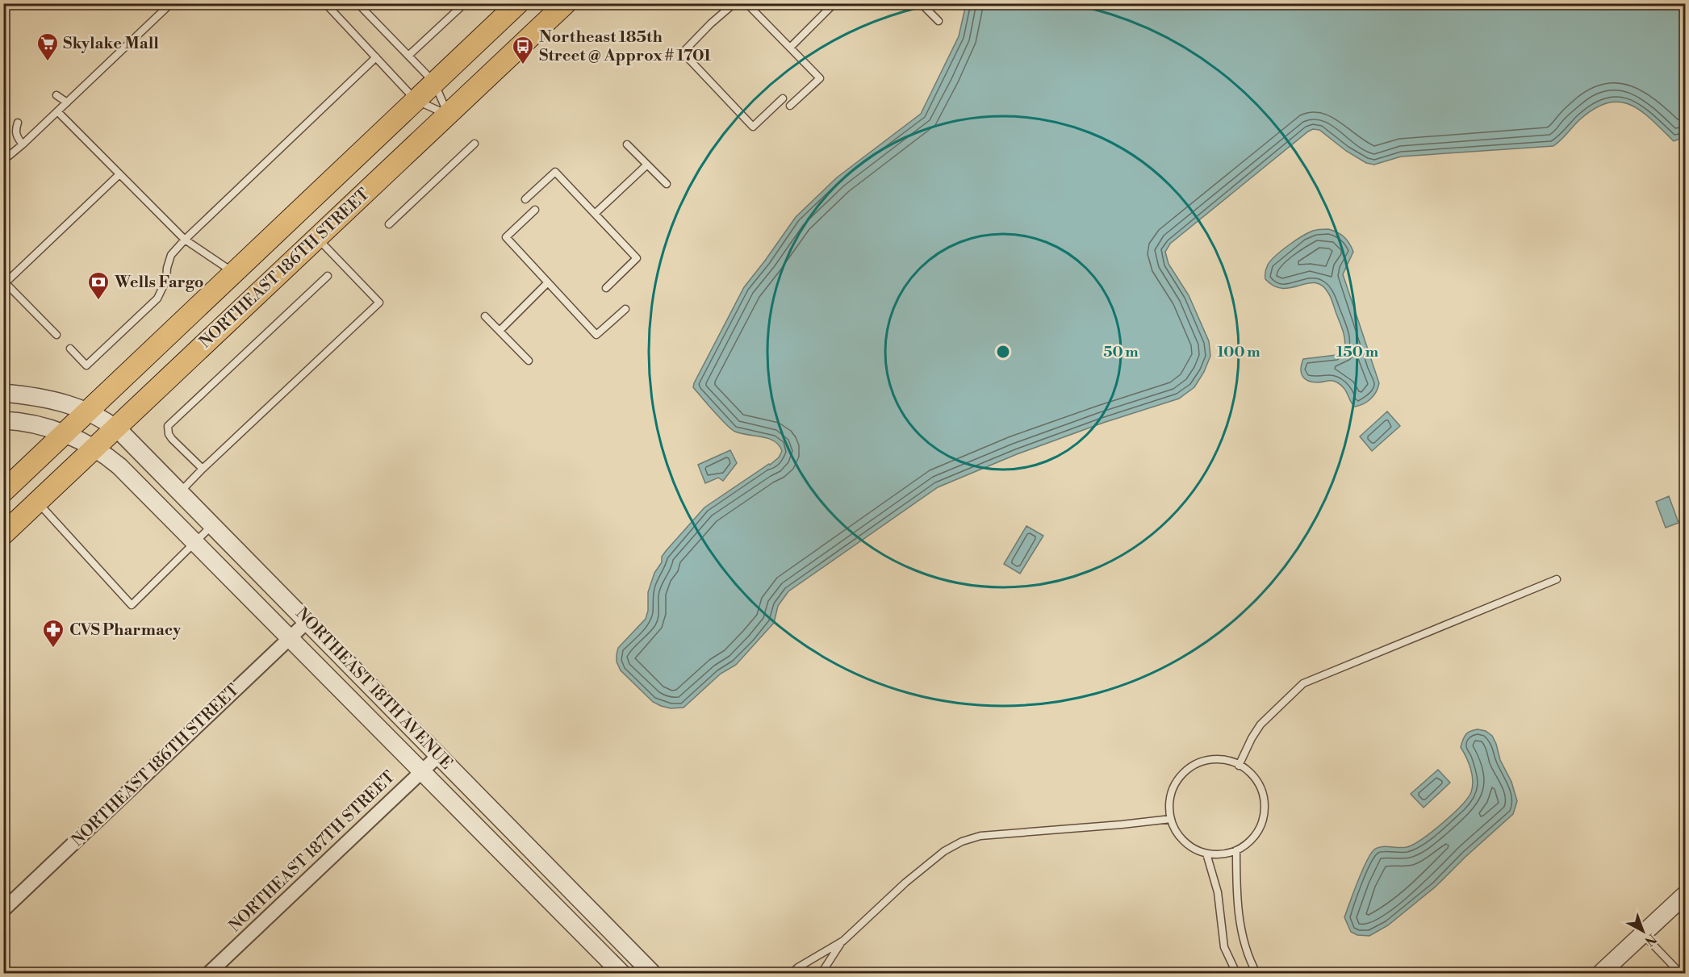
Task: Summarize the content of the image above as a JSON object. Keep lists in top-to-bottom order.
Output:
{
  "streets": {
    "main road": ["NORTHEAST 186TH STREET"],
    "street": ["NORTHEAST 18TH AVENUE", "NORTHEAST 187TH STREET"]
  },
  "crossings": [
    ["NORTHEAST 186TH STREET", "NORTHEAST 18TH AVENUE"],
    ["NORTHEAST 18TH AVENUE", "NORTHEAST 187TH STREET"]
  ],
  "places": {
    "supermarket": ["Skylake Mall"],
    "bus stop": ["Northeast 185th Street @ Approx # 1701"],
    "bank": ["Wells Fargo"],
    "pharmacy": ["CVS Pharmacy"]
  },
  "north": "bottom right",
  "rings": ["50 m", "100 m", "150 m"]
}
